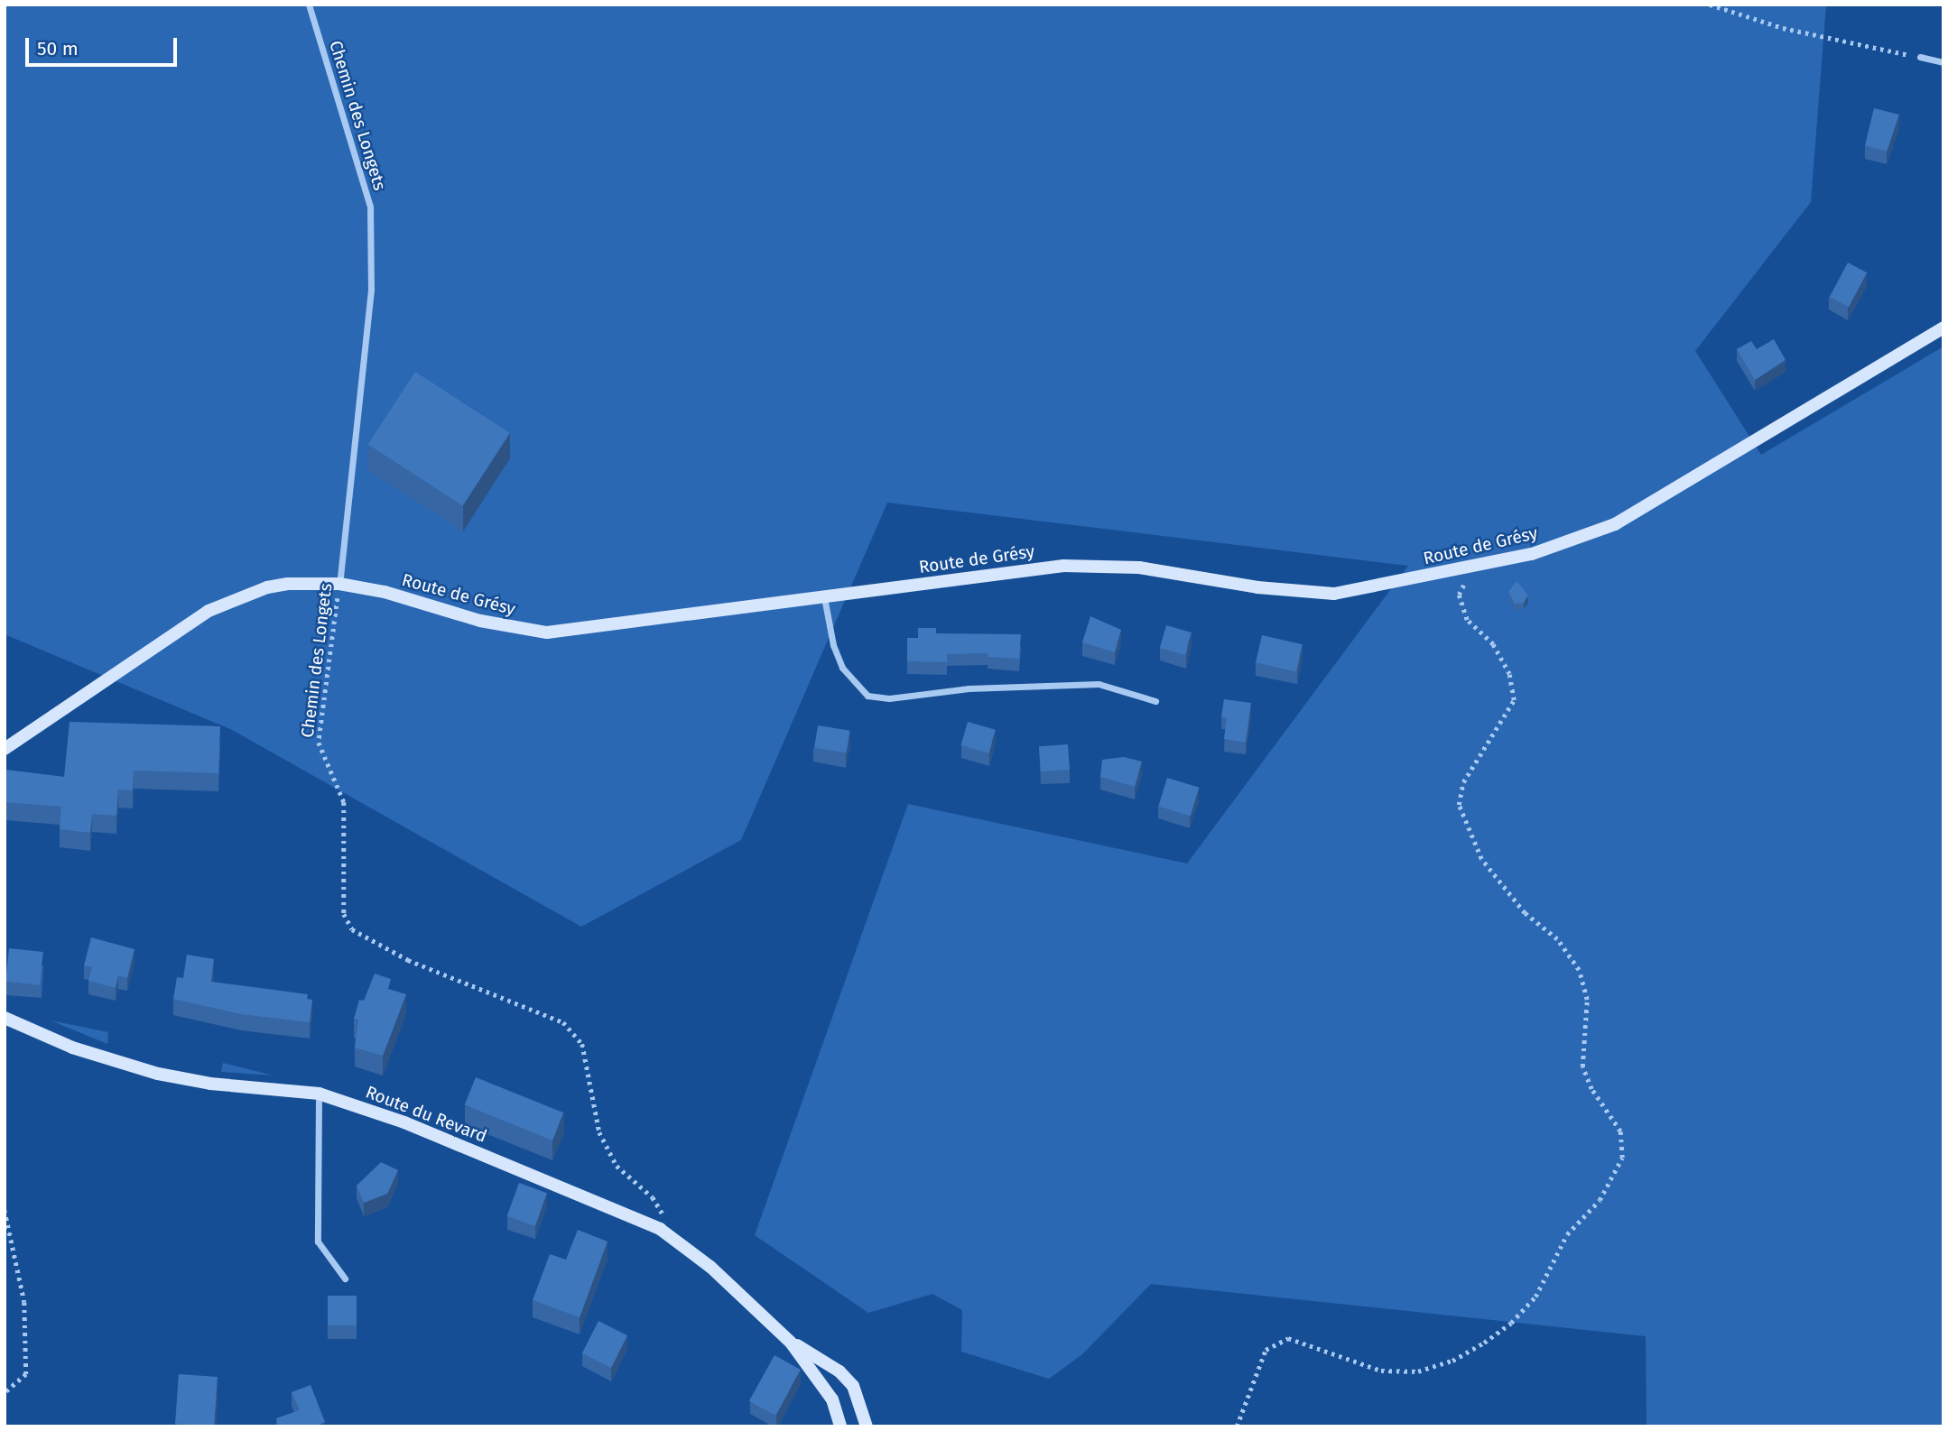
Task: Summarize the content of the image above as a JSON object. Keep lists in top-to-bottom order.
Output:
{
  "streets": {
    "main road": ["Route de Grésy", "Route du Revard"],
    "street": ["Chemin des Longets"]
  },
  "crossings": [
    ["Chemin des Longets", "Route de Grésy"],
    ["Chemin des Longets", "Route du Revard"]
  ],
  "scale_bar": "50 m"
}
